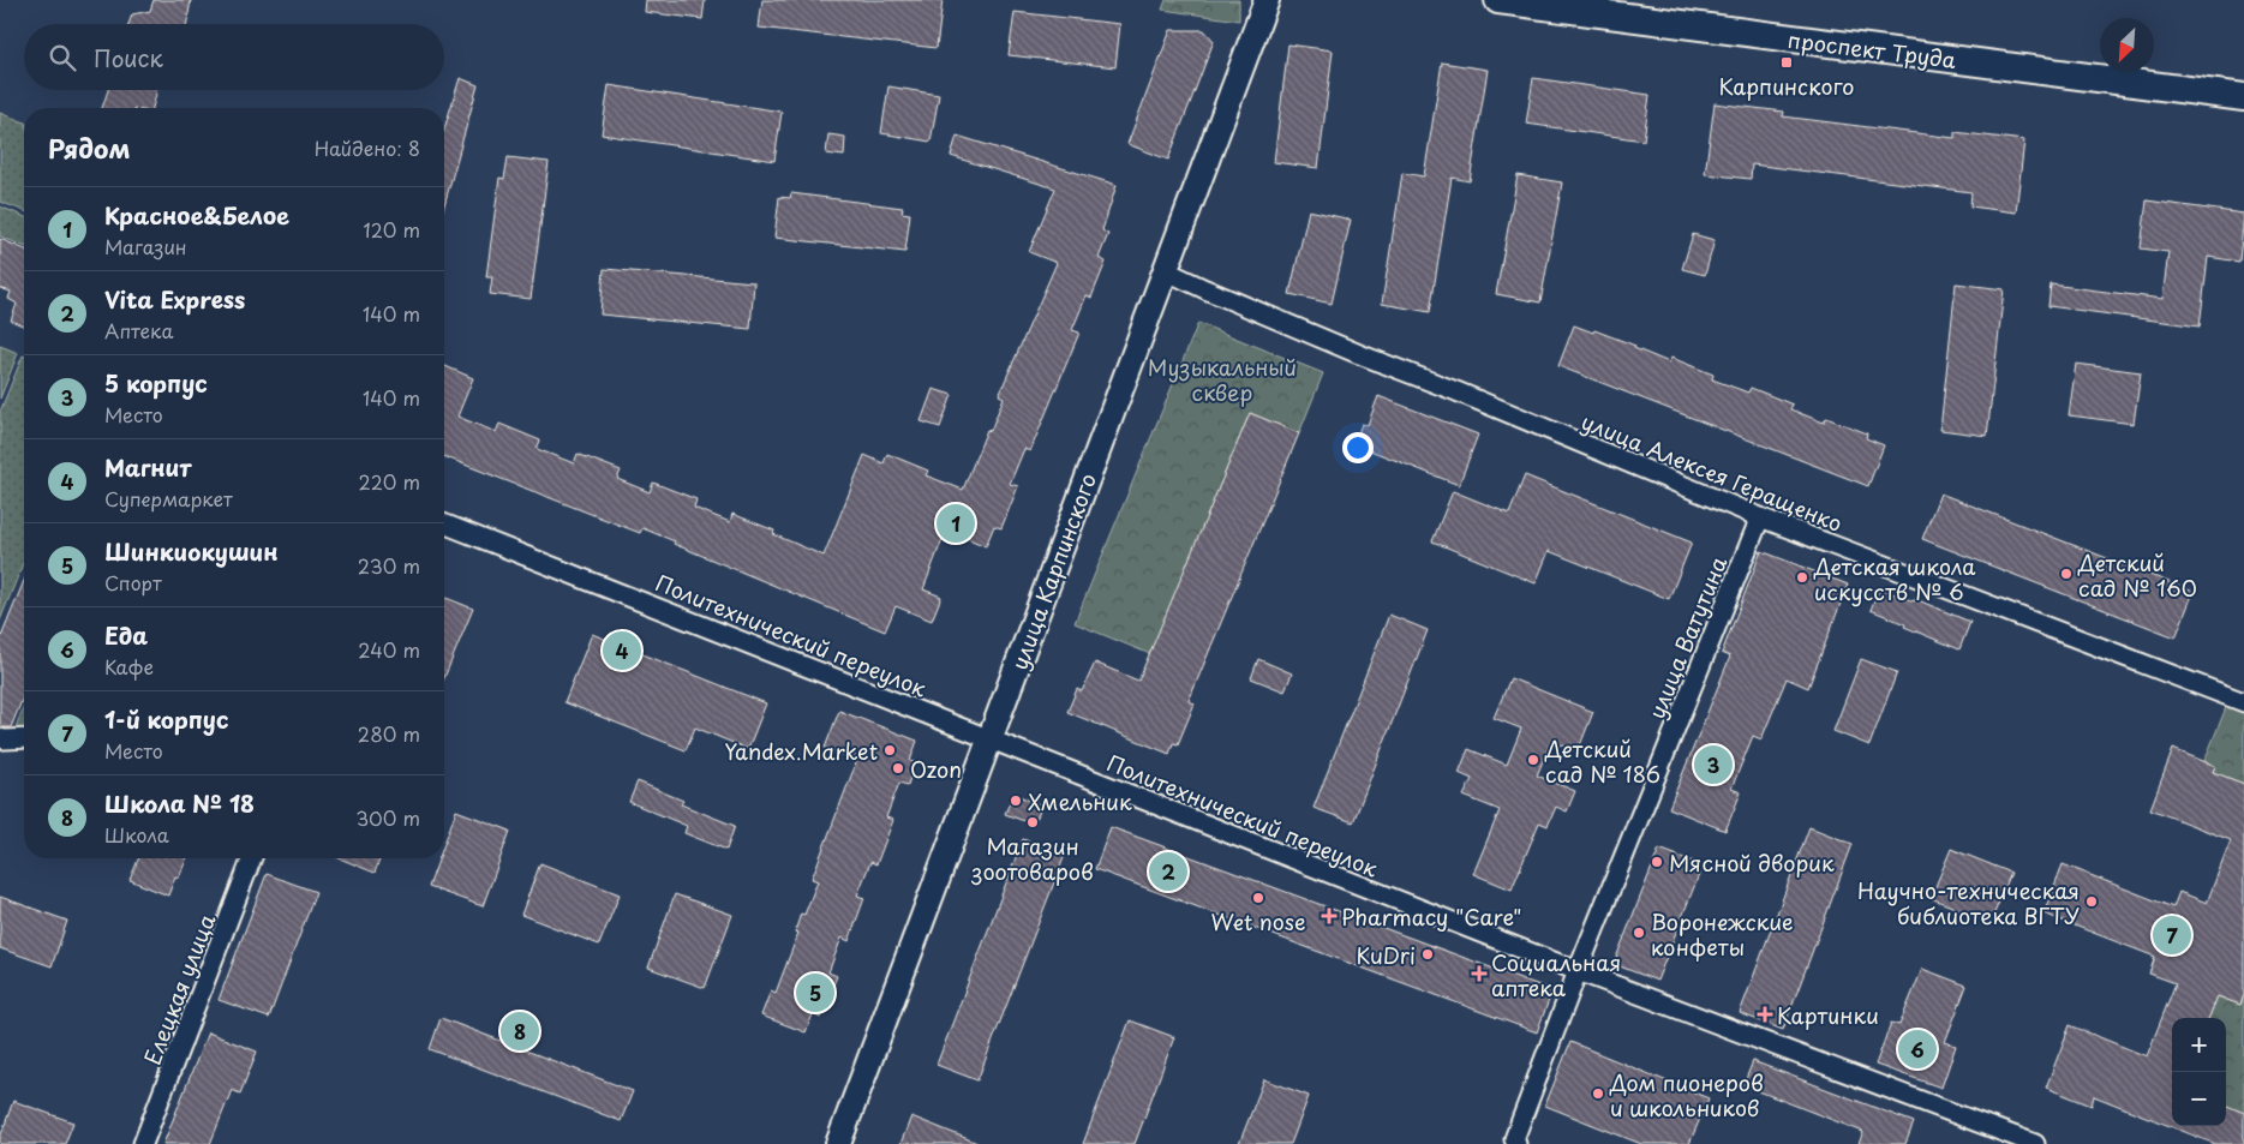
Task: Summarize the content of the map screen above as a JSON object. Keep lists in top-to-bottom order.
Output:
{
  "streets": {
    "main road": ["проспект Труда"],
    "street": [
      "улица Алексея Геращенко",
      "улица Карпинского",
      "Политехнический переулок",
      "улица Ватутина",
      "Елецкая улица"
    ]
  },
  "crossings": [
    ["улица Алексея Геращенко", "улица Карпинского"],
    ["улица Алексея Геращенко", "улица Ватутина"],
    ["улица Карпинского", "Политехнический переулок"],
    ["Политехнический переулок", "улица Ватутина"]
  ],
  "parks": ["Музыкальный сквер"],
  "places": {
    "transit": ["Карпинского"],
    "other": [
      "Детский сад № 160",
      "Детская школа искусств № 6",
      "Yandex.Market",
      "Детский сад № 186",
      "Ozon",
      "Хмельник",
      "Магазин зоотоваров",
      "Мясной дворик",
      "Wet nose",
      "Научно-техническая библиотека ВГТУ",
      "Воронежские конфеты",
      "KuDri",
      "Дом пионеров и школьников"
    ],
    "health": ["Pharmacy \"Care\"", "Социальная аптека", "Картинки"]
  },
  "north": "bottom left",
  "page": {
    "search": "Поиск",
    "heading": ["Рядом", "Найдено: 8"],
    "list": [
      {
        "mark": "1",
        "name": "Красное&Белое",
        "note": "Магазин",
        "value": "120 m"
      },
      {
        "mark": "2",
        "name": "Vita Express",
        "note": "Аптека",
        "value": "140 m"
      },
      {
        "mark": "3",
        "name": "5 корпус",
        "note": "Место",
        "value": "140 m"
      },
      {
        "mark": "4",
        "name": "Магнит",
        "note": "Супермаркет",
        "value": "220 m"
      },
      {
        "mark": "5",
        "name": "Шинкиокушин",
        "note": "Спорт",
        "value": "230 m"
      },
      {
        "mark": "6",
        "name": "Еда",
        "note": "Кафе",
        "value": "240 m"
      },
      {
        "mark": "7",
        "name": "1-й корпус",
        "note": "Место",
        "value": "280 m"
      },
      {
        "mark": "8",
        "name": "Школа № 18",
        "note": "Школа",
        "value": "300 m"
      }
    ],
    "pins": [
      "1",
      "4",
      "3",
      "2",
      "7",
      "5",
      "8",
      "6"
    ],
    "map_buttons": ["+", "−"]
  }
}
